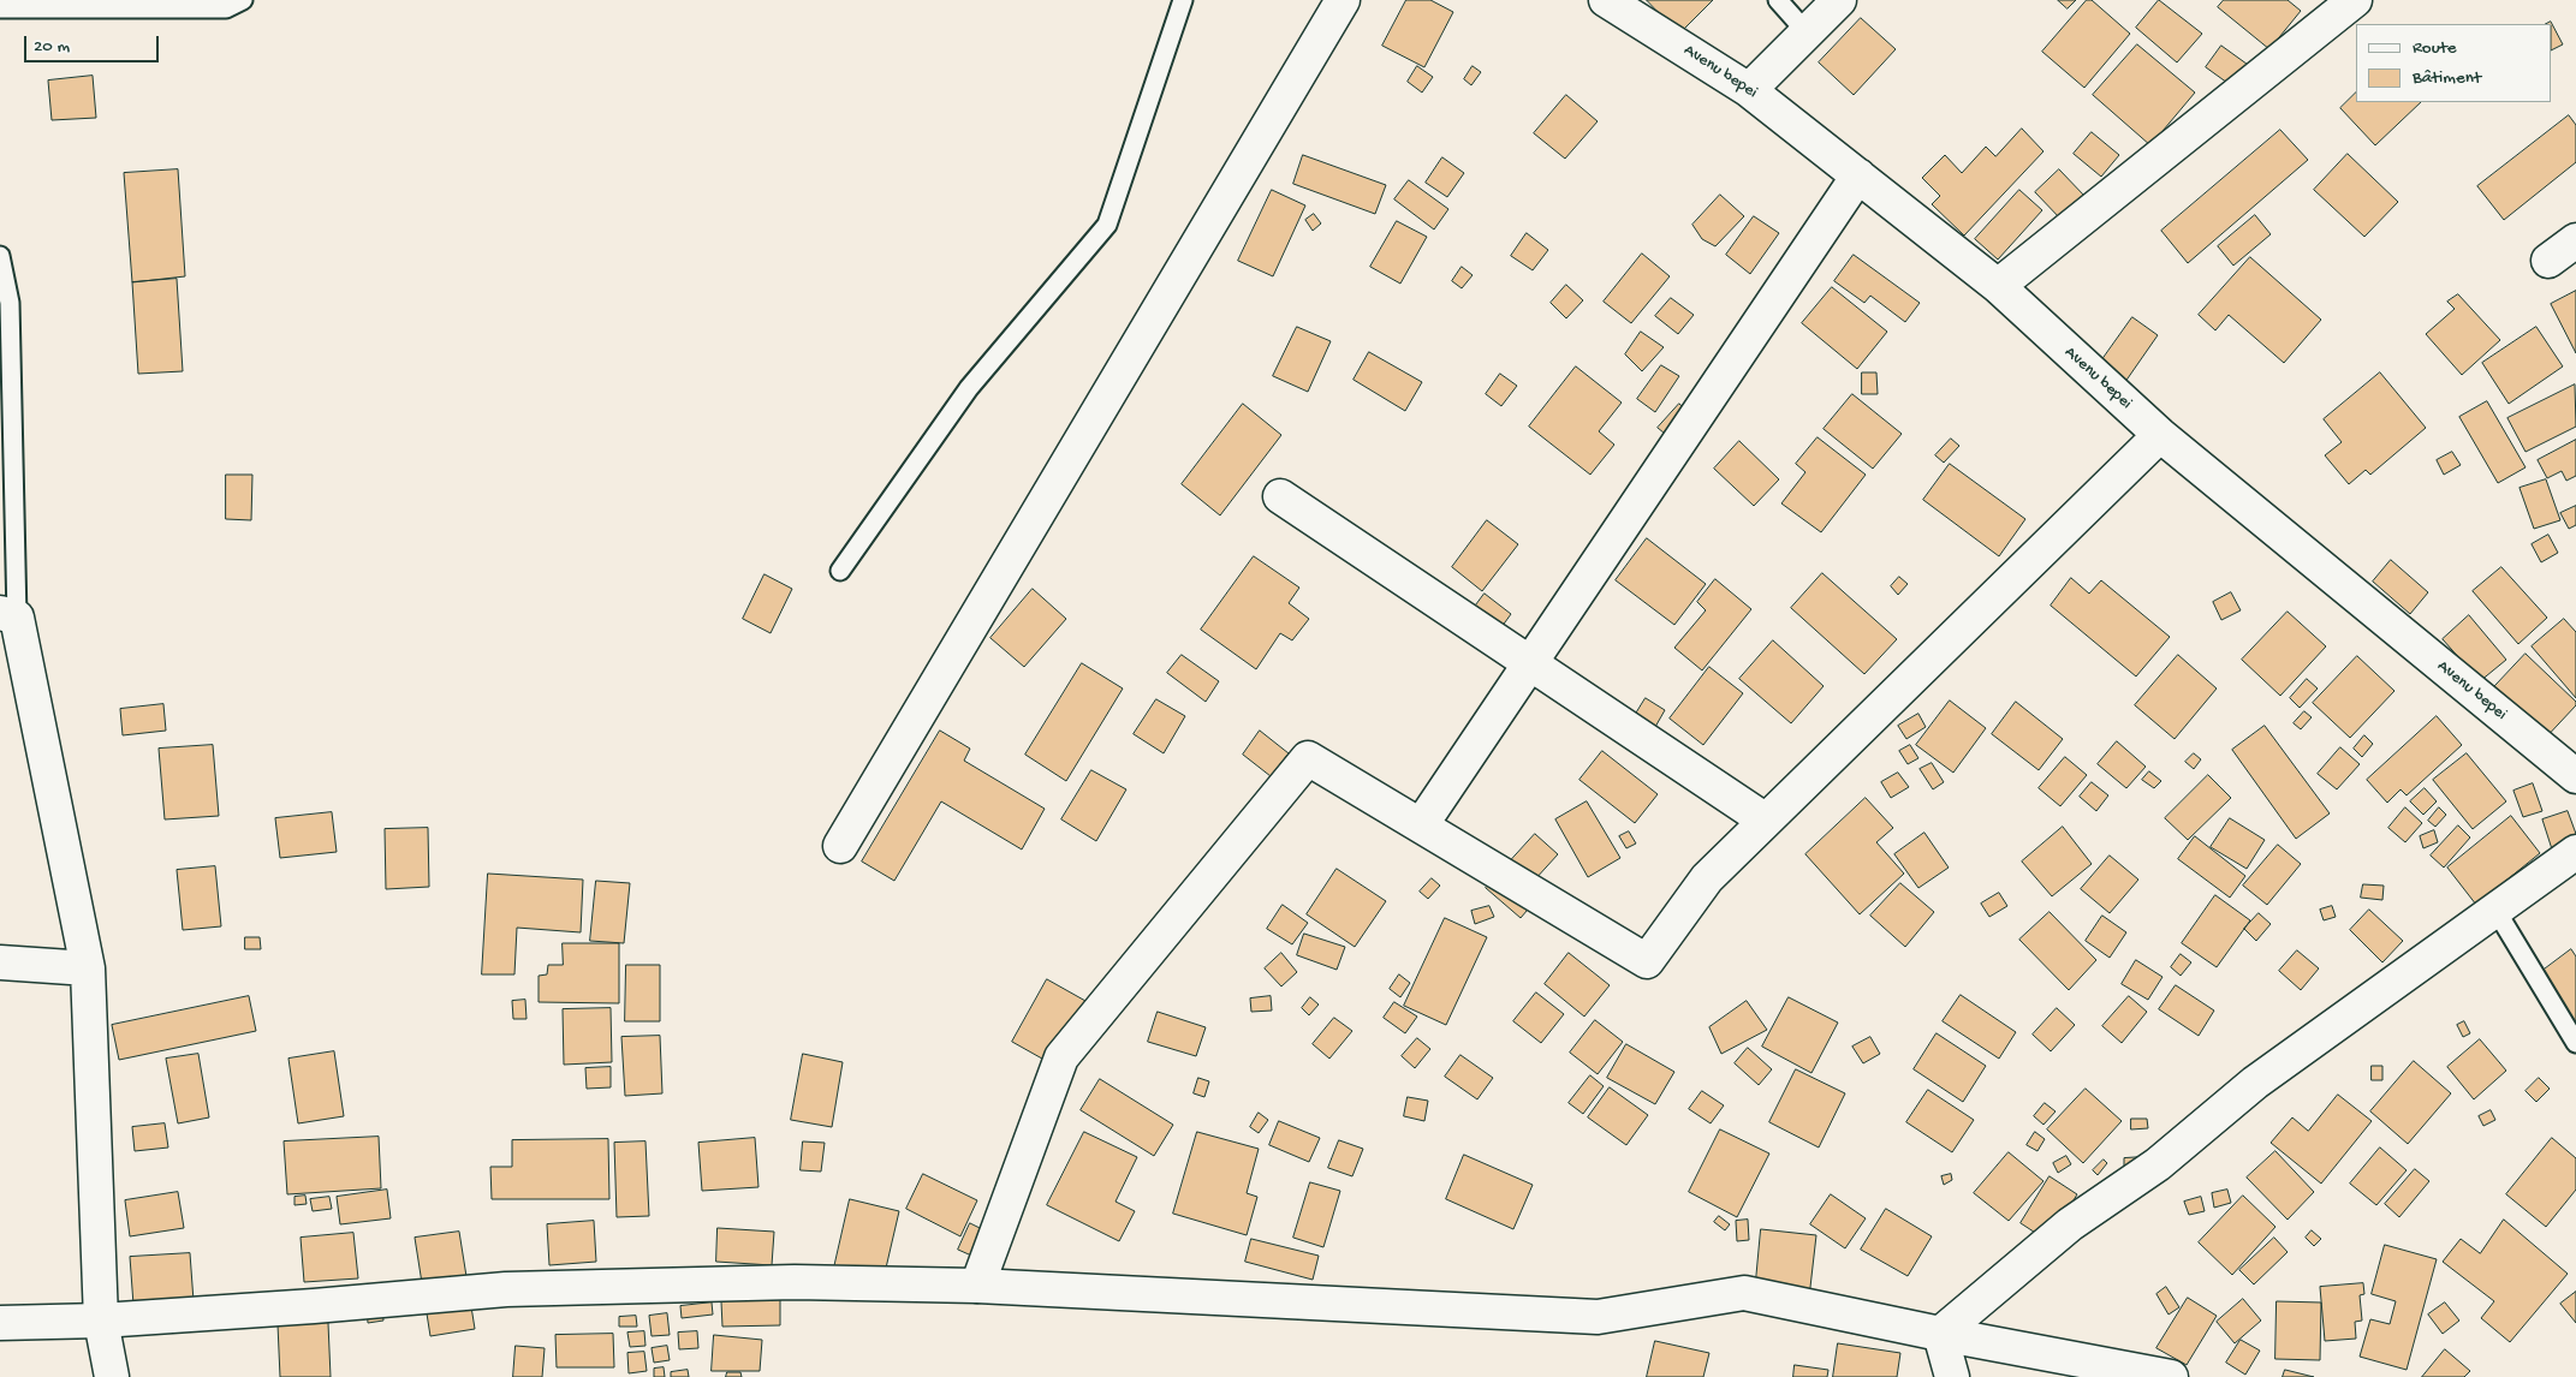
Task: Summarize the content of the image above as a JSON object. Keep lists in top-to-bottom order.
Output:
{
  "streets": {
    "street": ["Avenu bepei"]
  },
  "legend": ["Route", "Bâtiment"],
  "scale_bar": "20 m"
}
